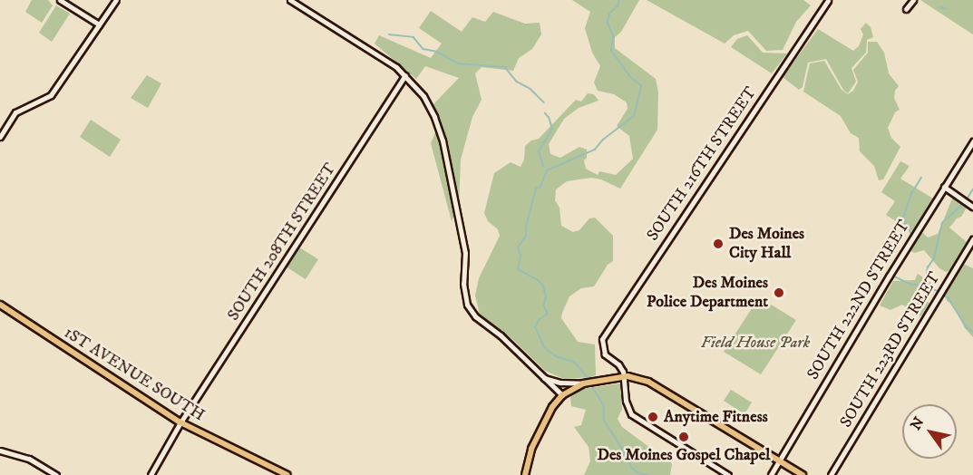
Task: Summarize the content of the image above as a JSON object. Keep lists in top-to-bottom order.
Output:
{
  "streets": {
    "main road": ["1ST AVENUE SOUTH"],
    "street": [
      "SOUTH 216TH STREET",
      "SOUTH 208TH STREET",
      "SOUTH 222ND STREET",
      "SOUTH 223RD STREET"
    ]
  },
  "crossings": [
    ["SOUTH 208TH STREET", "1ST AVENUE SOUTH"]
  ],
  "parks": ["Field House Park"],
  "places": [
    "Des Moines City Hall",
    "Des Moines Police Department",
    "Anytime Fitness",
    "Des Moines Gospel Chapel"
  ],
  "north": "top left"
}
